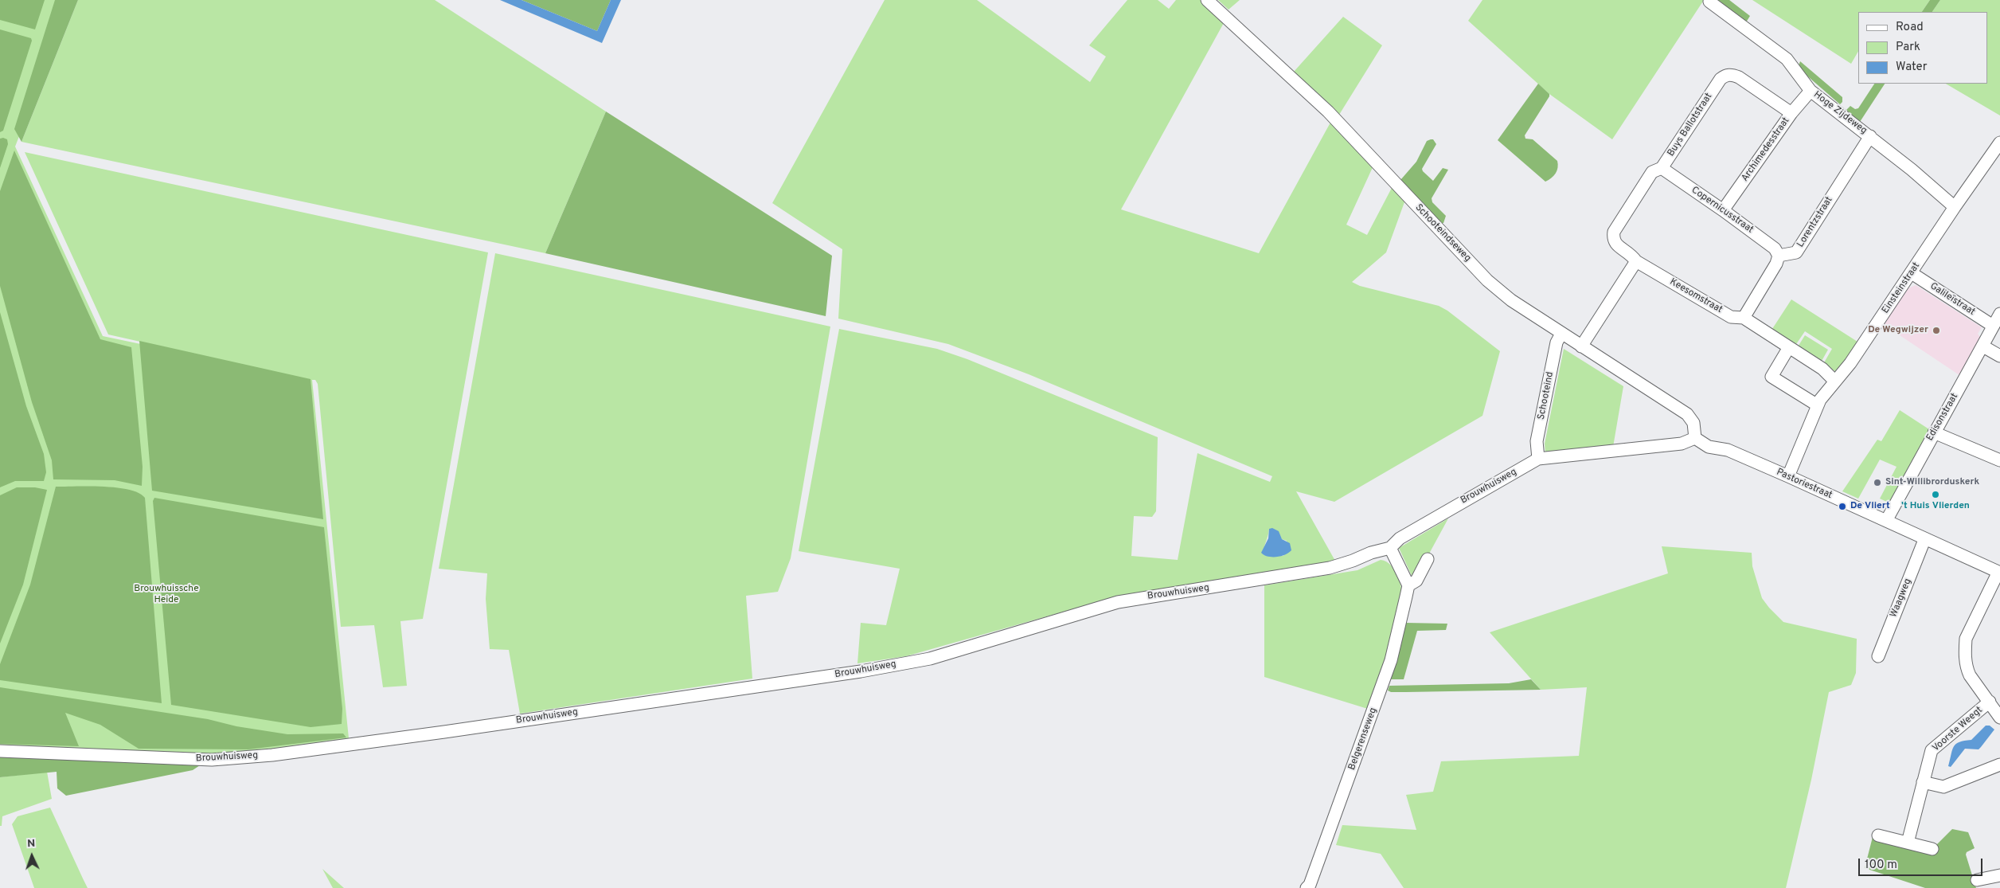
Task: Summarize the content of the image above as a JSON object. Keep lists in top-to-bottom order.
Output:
{
  "streets": {
    "street": [
      "Hoge Zijdeweg",
      "Buys Ballotstraat",
      "Archimedesstraat",
      "Copernicusstraat",
      "Lorentzstraat",
      "Schooteindseweg",
      "Einsteinstraat",
      "Keesomstraat",
      "Galileïstraat",
      "Schooteind",
      "Edisonstraat",
      "Pastoriestraat",
      "Brouwhuisweg",
      "Waagweg",
      "Voorste Weegt",
      "Belgerenseweg"
    ]
  },
  "crossings": [
    ["Hoge Zijdeweg", "Archimedesstraat"],
    ["Hoge Zijdeweg", "Lorentzstraat"],
    ["Hoge Zijdeweg", "Einsteinstraat"],
    ["Buys Ballotstraat", "Archimedesstraat"],
    ["Buys Ballotstraat", "Copernicusstraat"],
    ["Buys Ballotstraat", "Keesomstraat"],
    ["Archimedesstraat", "Copernicusstraat"],
    ["Copernicusstraat", "Lorentzstraat"],
    ["Schooteindseweg", "Schooteind"],
    ["Schooteindseweg", "Pastoriestraat"],
    ["Schooteindseweg", "Brouwhuisweg"],
    ["Einsteinstraat", "Keesomstraat"],
    ["Einsteinstraat", "Galileïstraat"],
    ["Einsteinstraat", "Pastoriestraat"],
    ["Galileïstraat", "Edisonstraat"],
    ["Schooteind", "Brouwhuisweg"],
    ["Edisonstraat", "Pastoriestraat"],
    ["Pastoriestraat", "Brouwhuisweg"],
    ["Pastoriestraat", "Waagweg"],
    ["Pastoriestraat", "Voorste Weegt"]
  ],
  "parks": ["Brouwhuissche Heide"],
  "places": [
    "De Wegwijzer",
    "Sint-Willibrorduskerk",
    "'t Huis Vlierden",
    "De Vliert"
  ],
  "legend": ["Road", "Park", "Water"],
  "scale_bar": "100 m",
  "north": "top"
}
